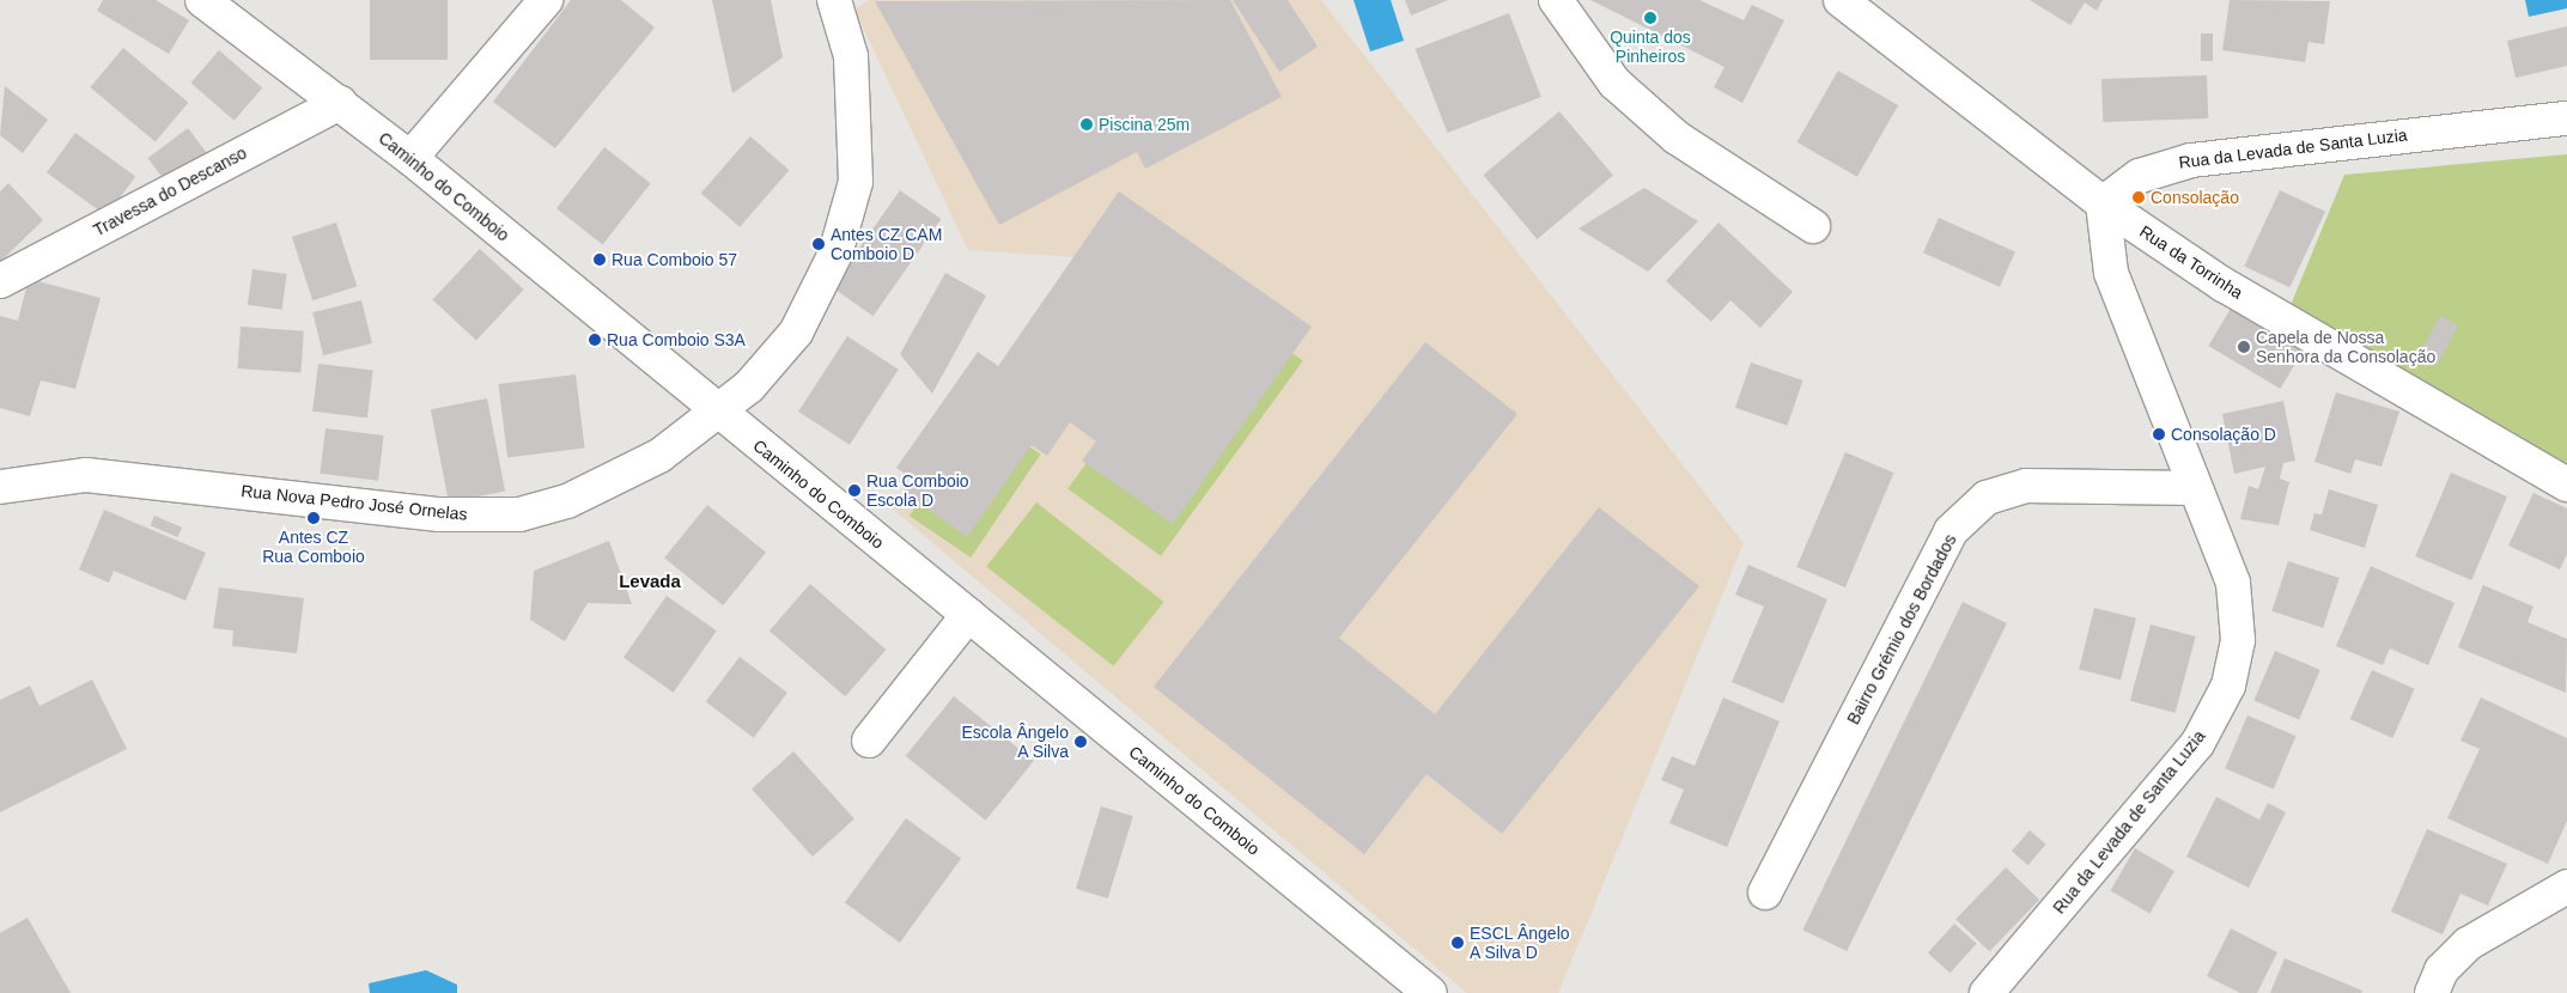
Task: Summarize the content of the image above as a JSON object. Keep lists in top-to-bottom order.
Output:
{
  "streets": {
    "street": [
      "Rua da Levada de Santa Luzia",
      "Caminho do Comboio",
      "Travessa do Descanso",
      "Rua da Torrinha",
      "Rua Nova Pedro José Ornelas",
      "Bairro Grémio dos Bordados"
    ]
  },
  "crossings": [
    ["Rua da Levada de Santa Luzia", "Rua da Torrinha"],
    ["Rua da Levada de Santa Luzia", "Bairro Grémio dos Bordados"],
    ["Caminho do Comboio", "Travessa do Descanso"],
    ["Caminho do Comboio", "Rua Nova Pedro José Ornelas"]
  ],
  "districts": ["Levada"],
  "places": [
    "Quinta dos Pinheiros",
    "Piscina 25m",
    "Consolação",
    "Antes CZ CAM Comboio D",
    "Rua Comboio 57",
    "Rua Comboio S3A",
    "Capela de Nossa Senhora da Consolação",
    "Consolação D",
    "Rua Comboio Escola D",
    "Antes CZ Rua Comboio",
    "Escola Ângelo A Silva",
    "ESCL Ângelo A Silva D"
  ]
}
